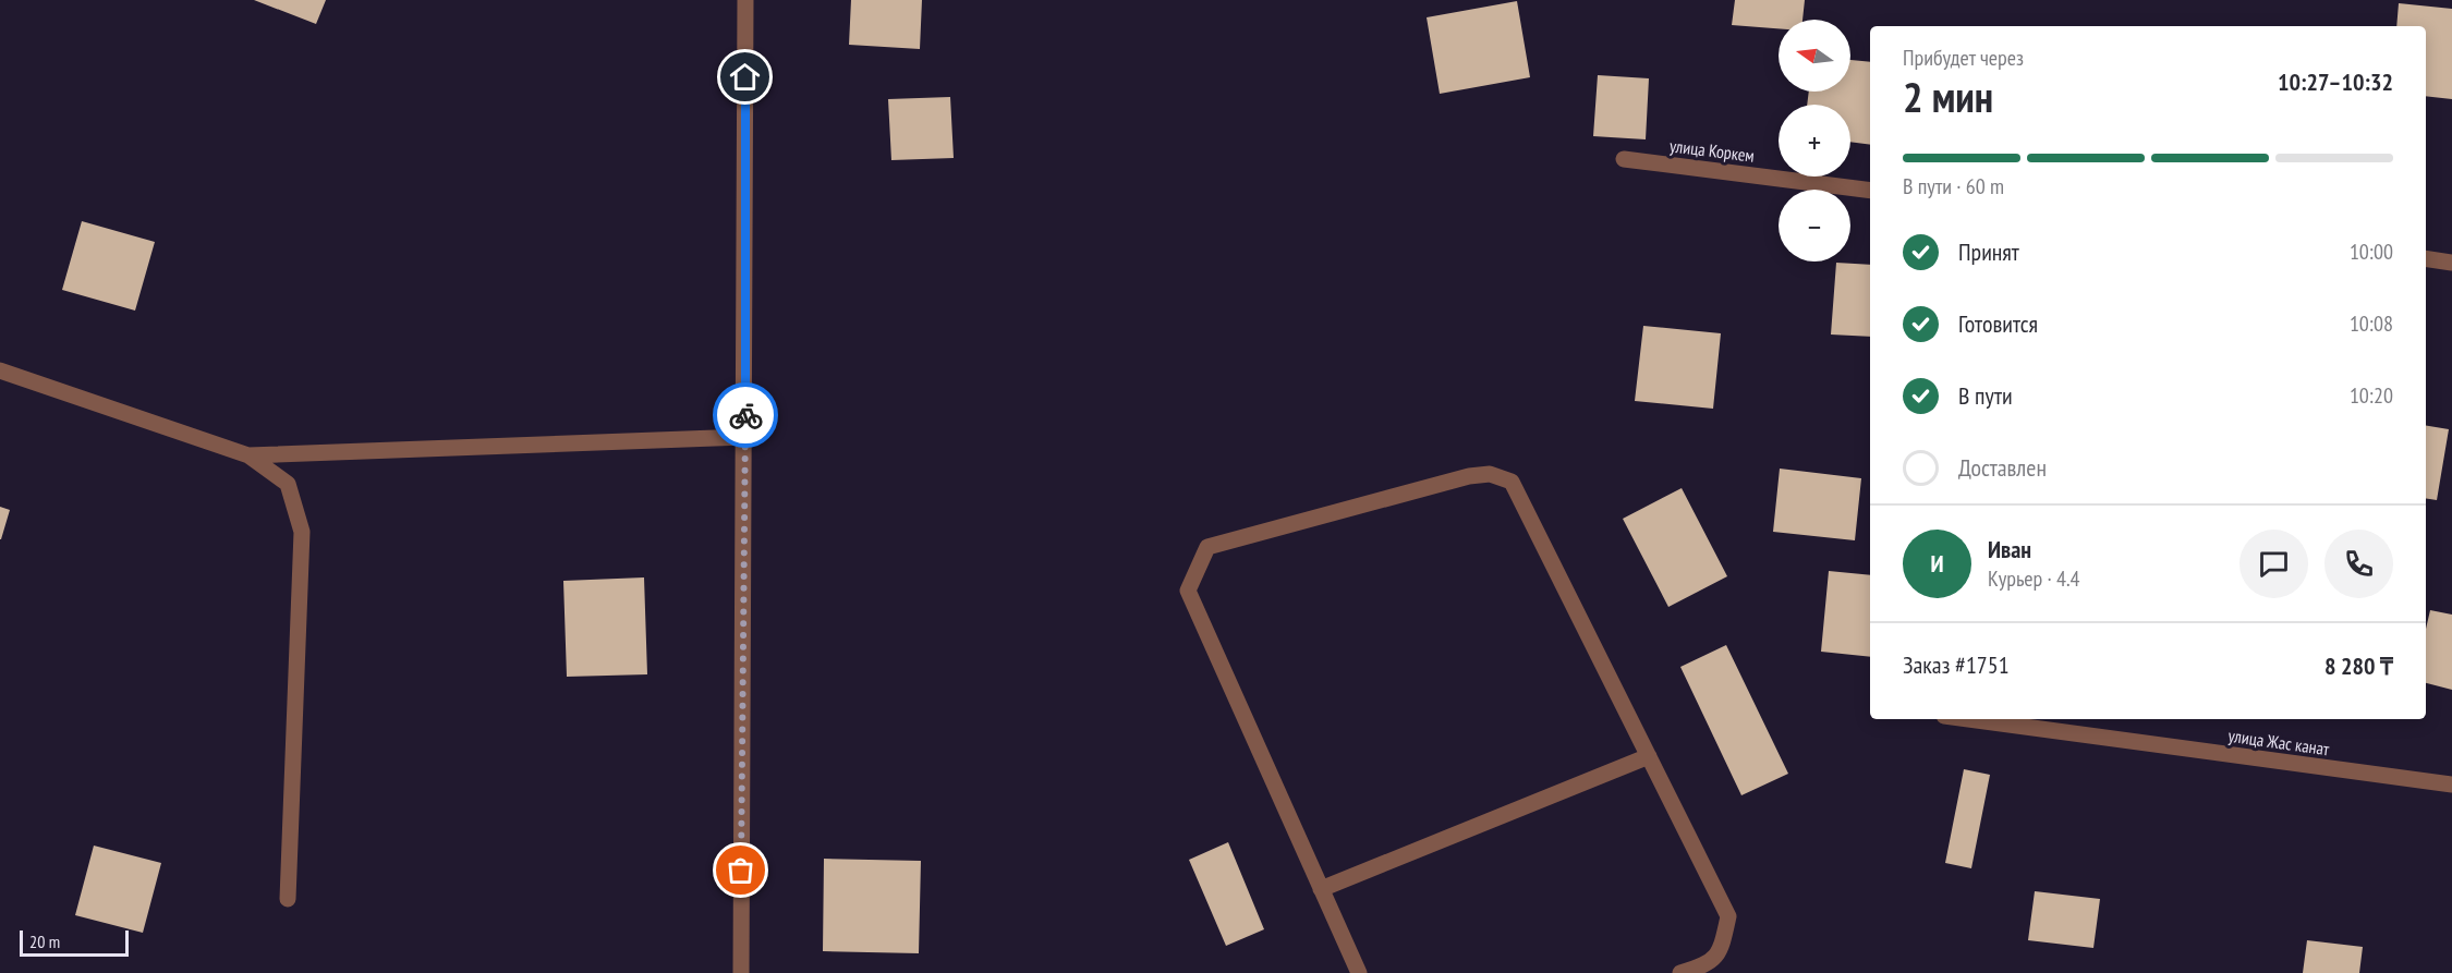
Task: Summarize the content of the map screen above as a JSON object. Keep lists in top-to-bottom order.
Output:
{
  "streets": {
    "street": ["улица Коркем", "улица Жас канат"]
  },
  "scale_bar": "20 m",
  "north": "left",
  "page": {
    "map_buttons": ["+", "−"],
    "heading": ["2 мин", "Прибудет через", "10:27–10:32"],
    "panel": [
      "Иван",
      "Курьер · 4.4",
      "Заказ #1751",
      "8 280 ₸"
    ],
    "bar": "В пути · 60 m",
    "list": [
      ["Принят", "10:00"],
      ["Готовится", "10:08"],
      ["В пути", "10:20"],
      "Доставлен"
    ],
    "round": "И",
    "scale": "20 m"
  }
}
